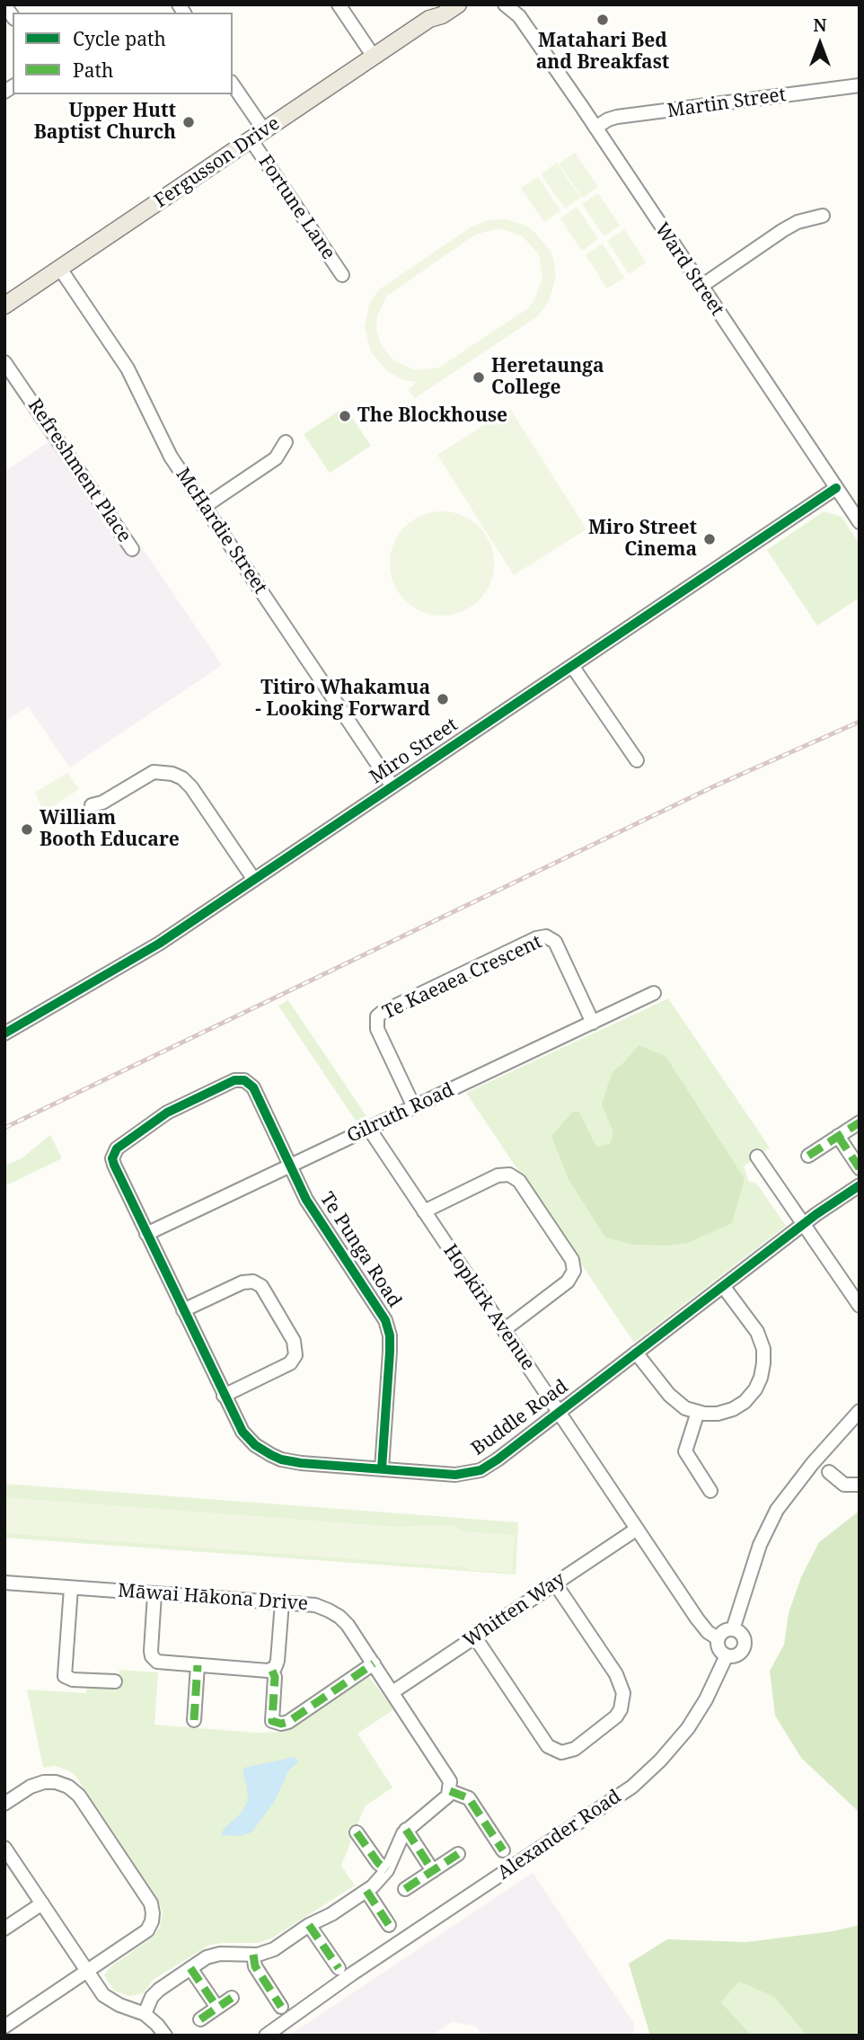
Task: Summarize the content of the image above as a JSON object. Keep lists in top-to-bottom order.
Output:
{
  "streets": {
    "main road": ["Fergusson Drive"],
    "street": [
      "Martin Street",
      "Fortune Lane",
      "Ward Street",
      "Refreshment Place",
      "McHardie Street",
      "Miro Street",
      "Te Kaeaea Crescent",
      "Gilruth Road",
      "Te Punga Road",
      "Hopkirk Avenue",
      "Buddle Road",
      "Māwai Hākona Drive",
      "Whitten Way",
      "Alexander Road"
    ]
  },
  "crossings": [
    ["Martin Street", "Ward Street"],
    ["Fergusson Drive", "Fortune Lane"],
    ["Fergusson Drive", "McHardie Street"],
    ["Ward Street", "Miro Street"],
    ["McHardie Street", "Miro Street"],
    ["Te Kaeaea Crescent", "Gilruth Road"],
    ["Gilruth Road", "Te Punga Road"],
    ["Gilruth Road", "Hopkirk Avenue"],
    ["Gilruth Road", "Buddle Road"],
    ["Te Punga Road", "Buddle Road"],
    ["Hopkirk Avenue", "Buddle Road"],
    ["Hopkirk Avenue", "Whitten Way"],
    ["Hopkirk Avenue", "Alexander Road"],
    ["Māwai Hākona Drive", "Whitten Way"]
  ],
  "places": [
    "Matahari Bed and Breakfast",
    "Upper Hutt Baptist Church",
    "Heretaunga College",
    "The Blockhouse",
    "Miro Street Cinema",
    "Titiro Whakamua - Looking Forward",
    "William Booth Educare"
  ],
  "legend": ["Cycle path", "Path"],
  "north": "top"
}
